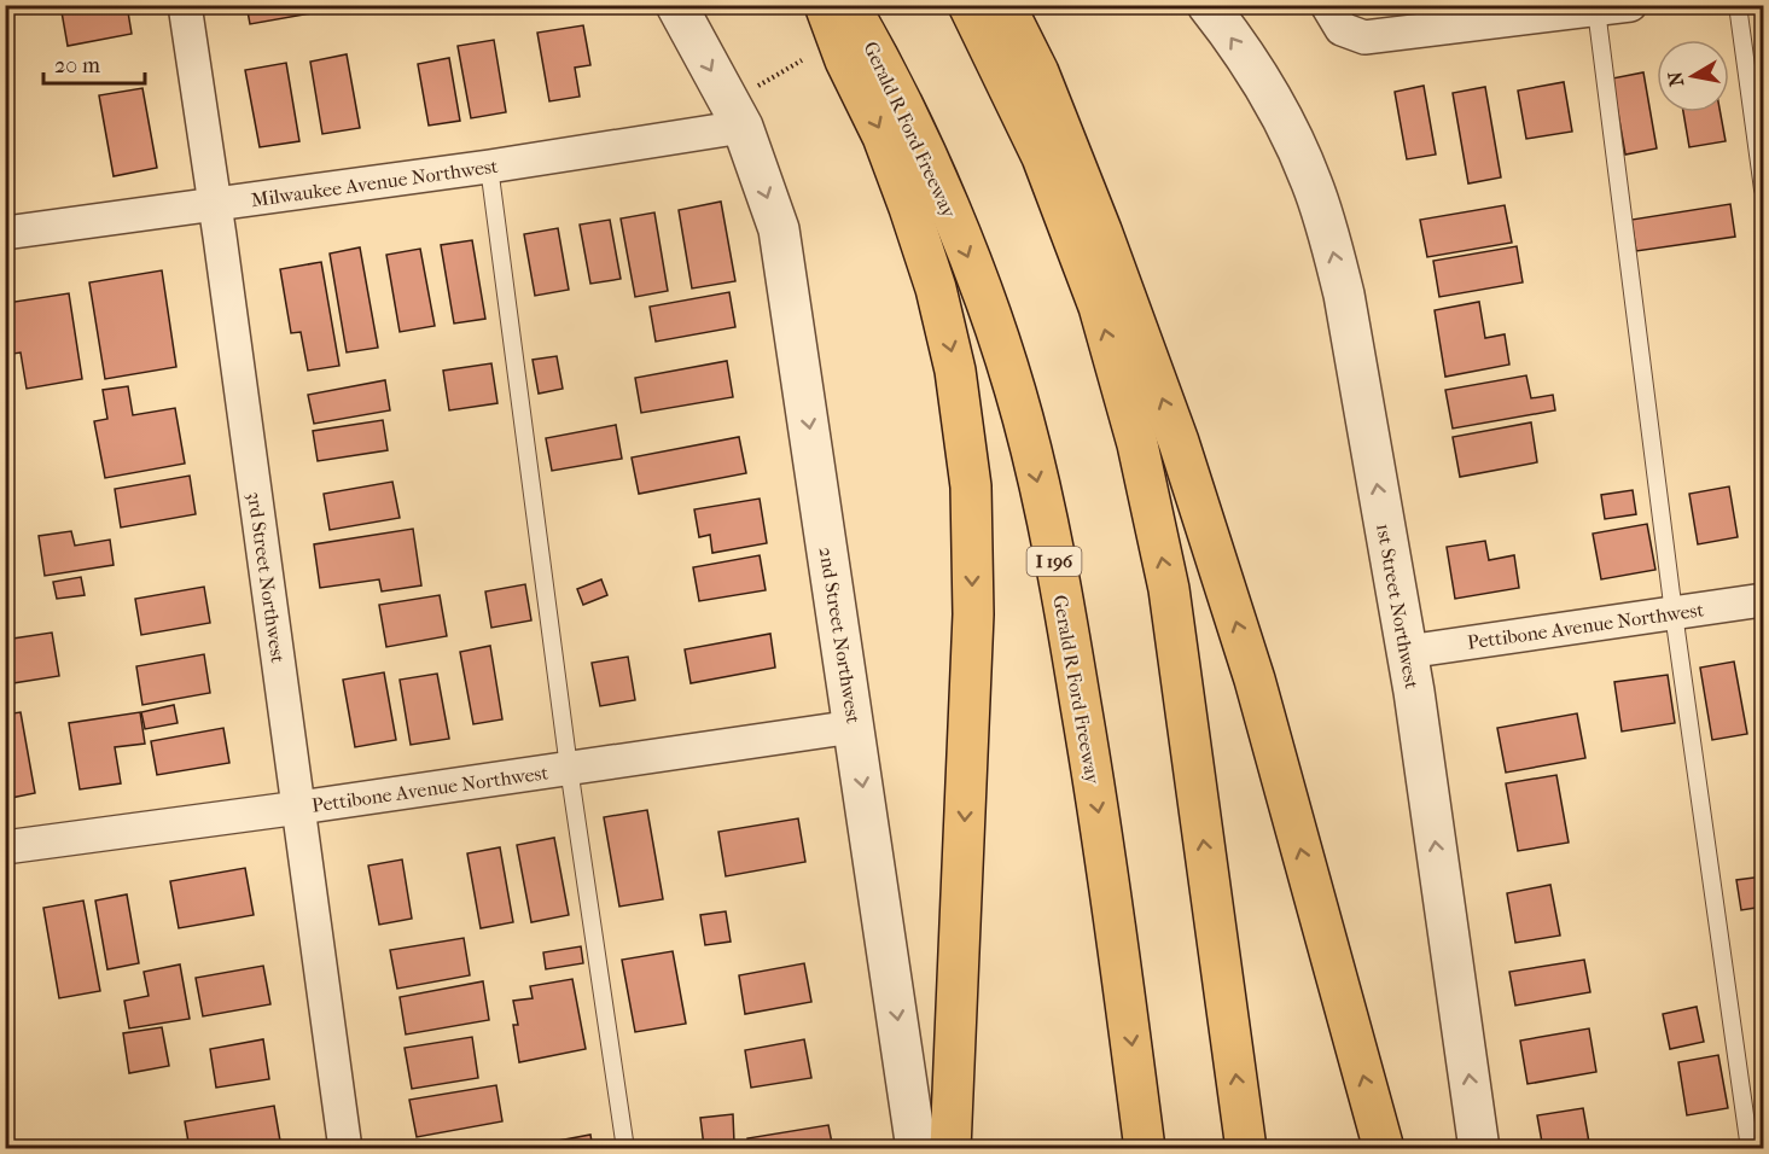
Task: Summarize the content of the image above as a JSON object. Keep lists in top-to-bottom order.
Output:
{
  "streets": {
    "highway": ["Gerald R Ford Freeway", "I 196"],
    "street": [
      "Milwaukee Avenue Northwest",
      "3rd Street Northwest",
      "1st Street Northwest",
      "Pettibone Avenue Northwest",
      "2nd Street Northwest"
    ]
  },
  "crossings": [
    ["Milwaukee Avenue Northwest", "3rd Street Northwest"],
    ["Milwaukee Avenue Northwest", "2nd Street Northwest"],
    ["3rd Street Northwest", "Pettibone Avenue Northwest"],
    ["1st Street Northwest", "Pettibone Avenue Northwest"],
    ["Pettibone Avenue Northwest", "2nd Street Northwest"]
  ],
  "one_way": ["1st Street Northwest", "2nd Street Northwest"],
  "scale_bar": "20 m",
  "north": "left"
}
